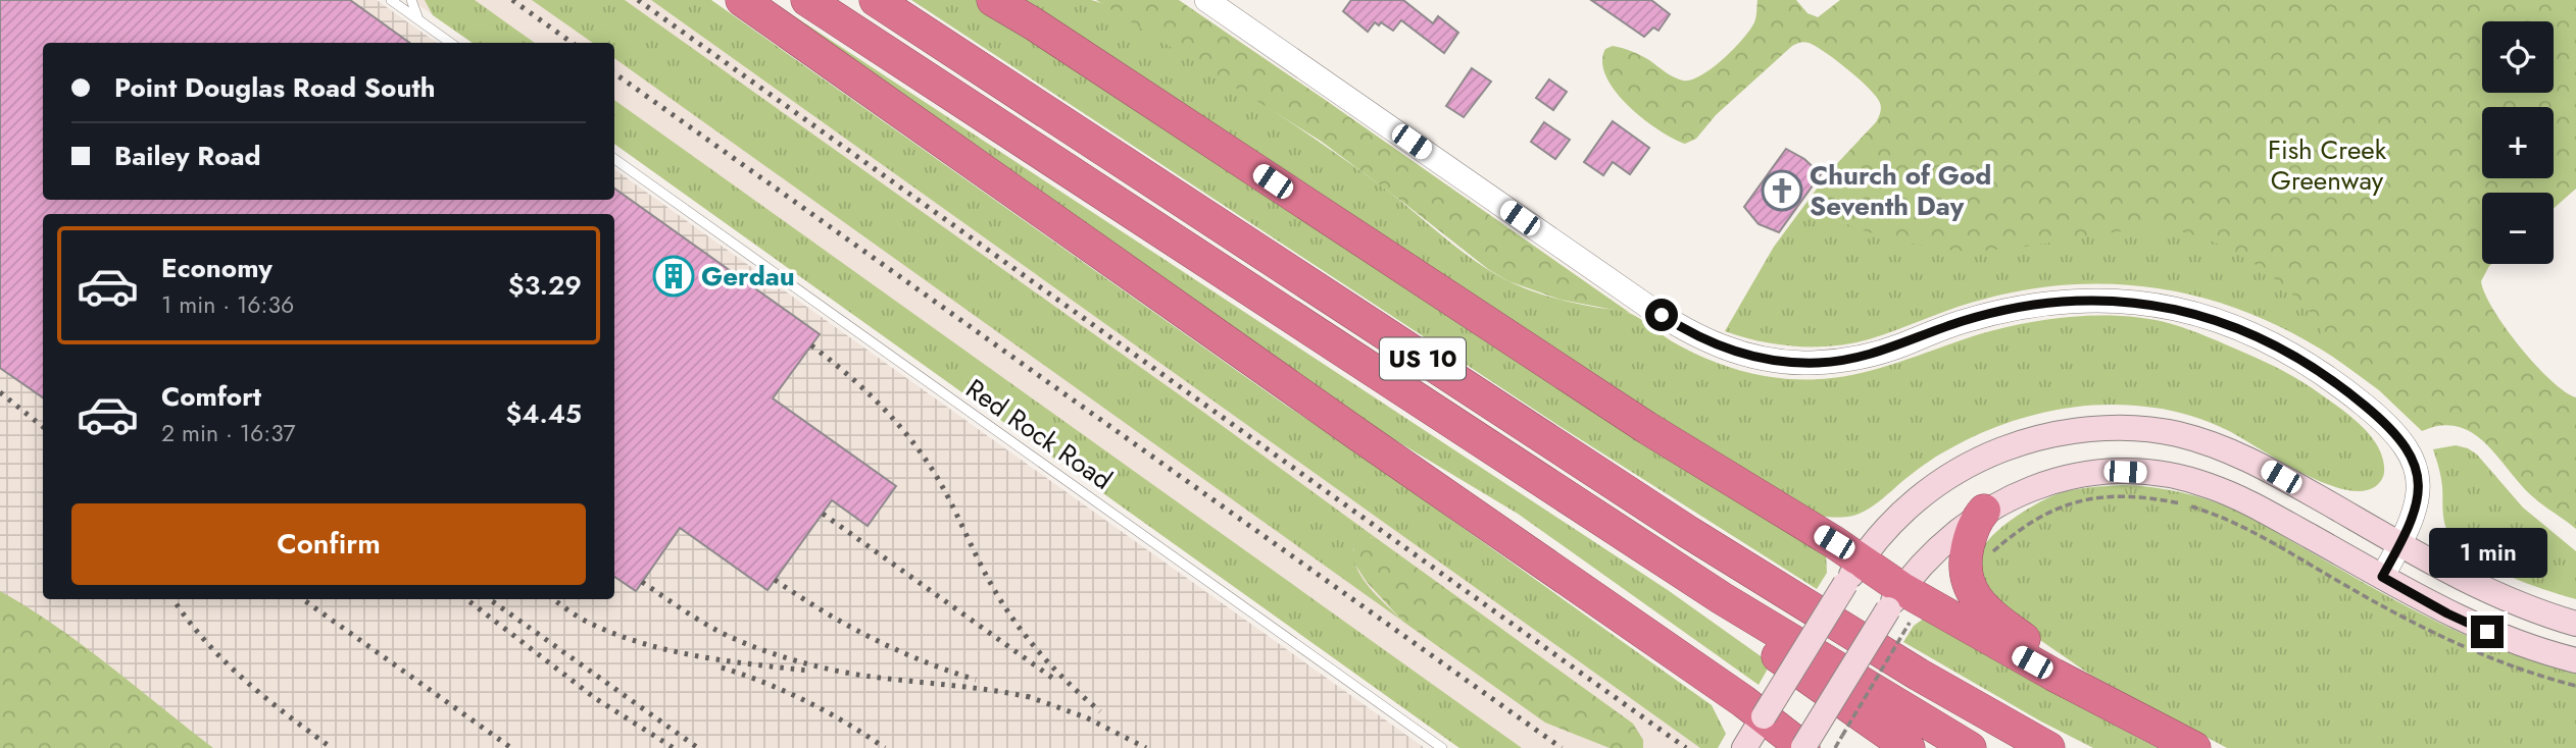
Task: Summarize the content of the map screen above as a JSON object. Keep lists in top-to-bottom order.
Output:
{
  "streets": {
    "highway": ["US 10"],
    "lane": ["Red Rock Road"]
  },
  "parks": ["Fish Creek Greenway"],
  "places": {
    "church": ["Church of God Seventh Day"],
    "building": ["Gerdau"]
  },
  "page": {
    "map_buttons": ["+", "−"],
    "banner": ["Point Douglas Road South", "Bailey Road"],
    "list": [
      {
        "name": "Economy",
        "note": "1 min · 16:36",
        "value": "$3.29"
      },
      {
        "name": "Comfort",
        "note": "2 min · 16:37",
        "value": "$4.45"
      }
    ],
    "buttons": "Confirm",
    "bubble": "1 min"
  }
}
